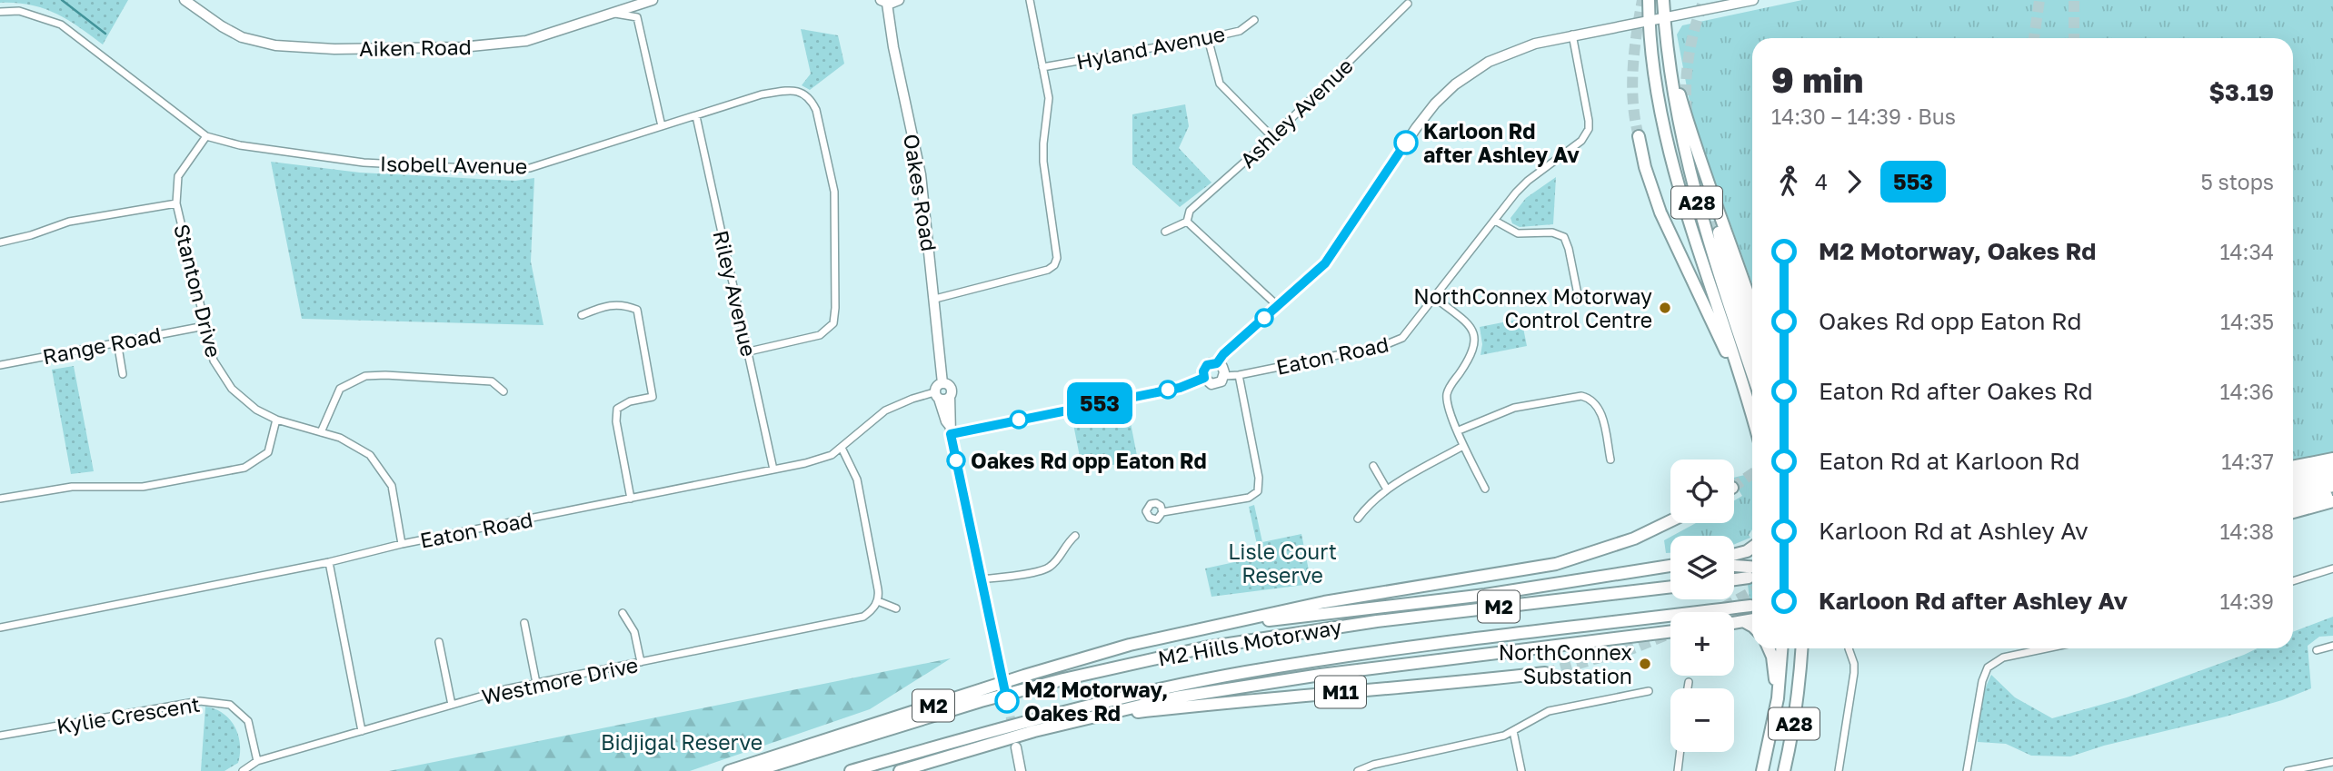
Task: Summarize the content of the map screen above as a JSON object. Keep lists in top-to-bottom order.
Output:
{
  "streets": {
    "highway": [
      "A28",
      "M2",
      "M2 Hills Motorway",
      "M11"
    ],
    "street": [
      "Aiken Road",
      "Hyland Avenue",
      "Ashley Avenue",
      "Isobell Avenue",
      "Oakes Road",
      "Stanton Drive",
      "Riley Avenue",
      "Range Road",
      "Eaton Road",
      "Westmore Drive",
      "Kylie Crescent"
    ]
  },
  "crossings": [
    ["Isobell Avenue", "Stanton Drive"],
    ["Isobell Avenue", "Riley Avenue"],
    ["Oakes Road", "Eaton Road"],
    ["Stanton Drive", "Range Road"],
    ["Stanton Drive", "Eaton Road"],
    ["Riley Avenue", "Eaton Road"],
    ["M2", "M11"],
    ["Westmore Drive", "Kylie Crescent"]
  ],
  "parks": ["Lisle Court Reserve", "Bidjigal Reserve"],
  "places": [
    "Karloon Rd after Ashley Av",
    "NorthConnex Motorway Control Centre",
    "Oakes Rd opp Eaton Rd",
    "NorthConnex Substation",
    "M2 Motorway, Oakes Rd"
  ],
  "lines": ["bus line 553"],
  "page": {
    "on_map": "553",
    "heading": ["9 min", "14:30 – 14:39 · Bus", "$3.19"],
    "legs": ["4", "553", "5 stops"],
    "list": [
      {
        "name": "M2 Motorway, Oakes Rd",
        "value": "14:34"
      },
      {
        "name": "Oakes Rd opp Eaton Rd",
        "value": "14:35"
      },
      {
        "name": "Eaton Rd after Oakes Rd",
        "value": "14:36"
      },
      {
        "name": "Eaton Rd at Karloon Rd",
        "value": "14:37"
      },
      {
        "name": "Karloon Rd at Ashley Av",
        "value": "14:38"
      },
      {
        "name": "Karloon Rd after Ashley Av",
        "value": "14:39"
      }
    ],
    "map_buttons": ["+", "−"]
  }
}
